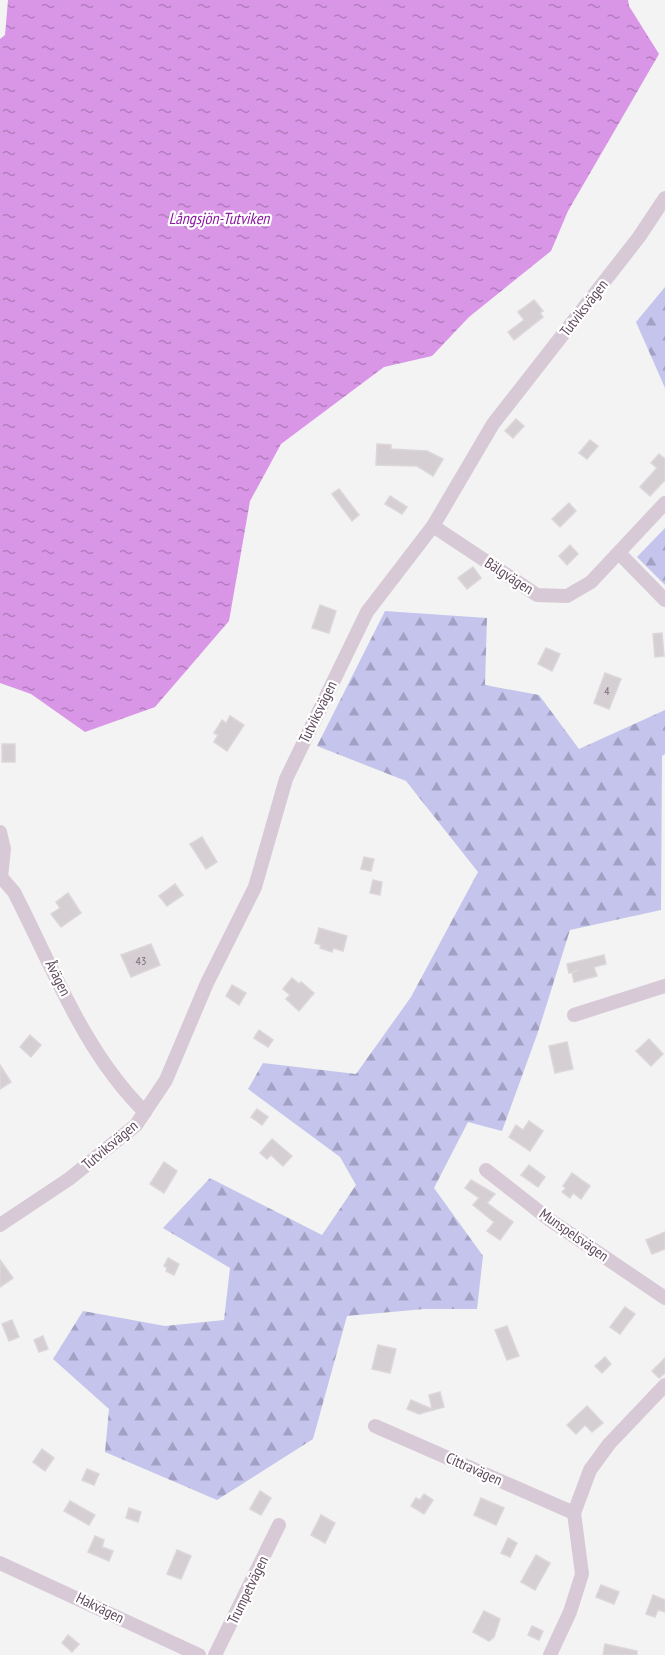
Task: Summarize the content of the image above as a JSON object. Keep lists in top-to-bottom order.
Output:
{
  "streets": {
    "street": [
      "Tutviksvägen",
      "Bälgvägen",
      "Åvägen",
      "Munspelsvägen",
      "Cittravägen",
      "Trumpetvägen",
      "Hakvägen"
    ]
  },
  "crossings": [
    ["Tutviksvägen", "Bälgvägen"],
    ["Tutviksvägen", "Åvägen"]
  ],
  "water": ["Långsjön-Tutviken"],
  "house_numbers": ["4", "43"]
}
